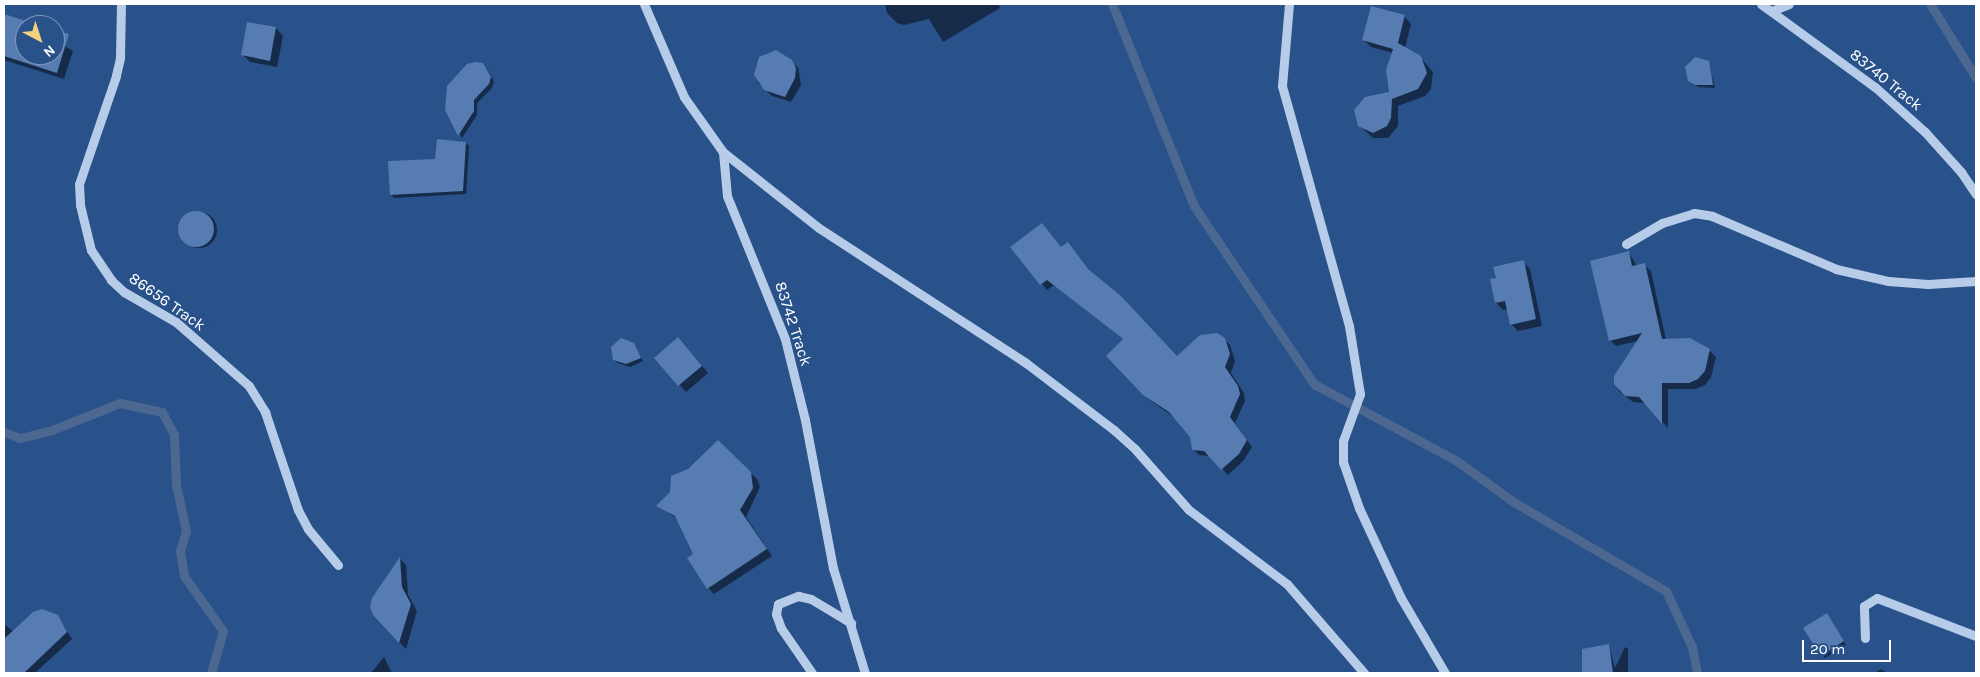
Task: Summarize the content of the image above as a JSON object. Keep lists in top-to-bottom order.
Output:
{
  "streets": {
    "street": ["83740 Track", "86656 Track", "83742 Track"]
  },
  "scale_bar": "20 m",
  "north": "bottom right"
}
